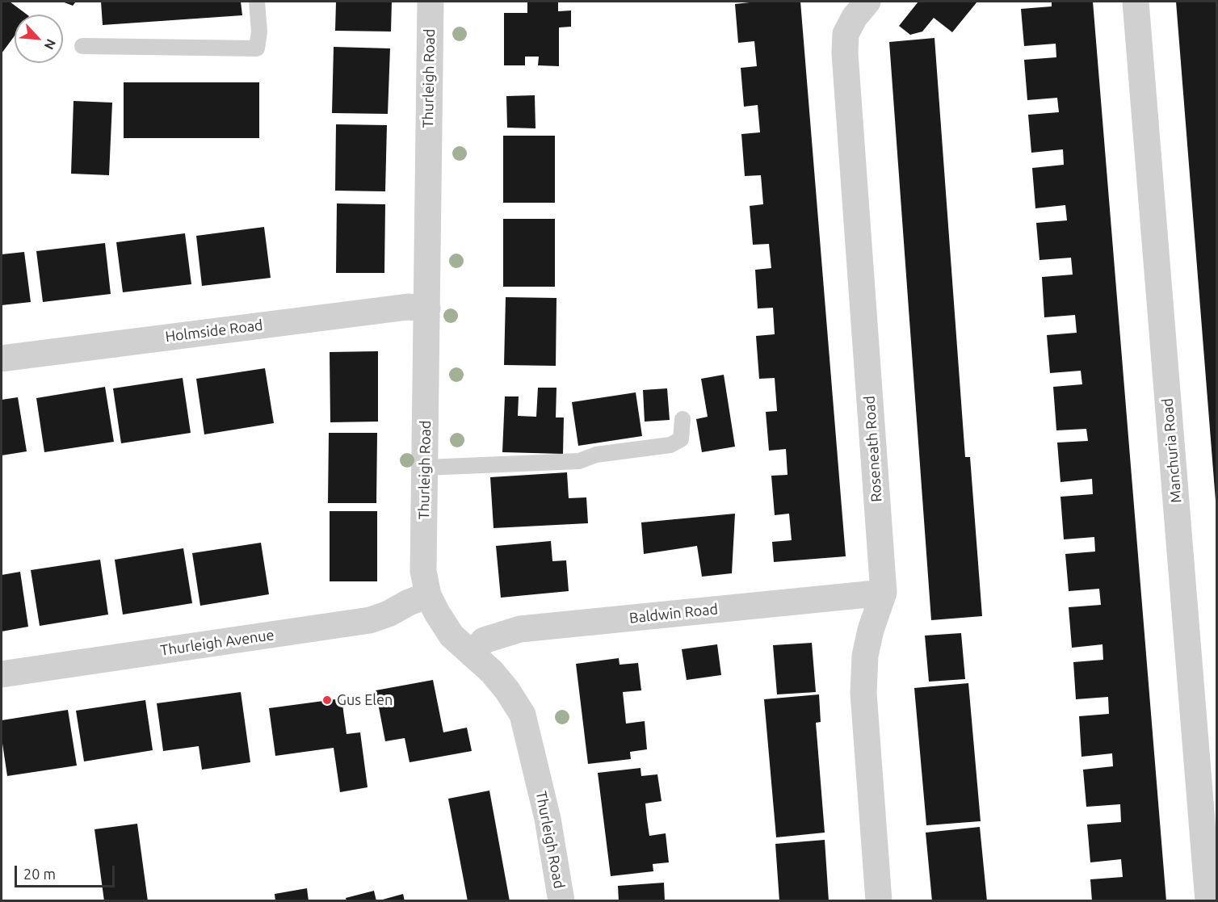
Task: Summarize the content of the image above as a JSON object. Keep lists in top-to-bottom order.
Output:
{
  "streets": {
    "street": [
      "Thurleigh Road",
      "Holmside Road",
      "Roseneath Road",
      "Manchuria Road",
      "Baldwin Road",
      "Thurleigh Avenue"
    ]
  },
  "crossings": [
    ["Thurleigh Road", "Holmside Road"],
    ["Thurleigh Road", "Baldwin Road"],
    ["Thurleigh Road", "Thurleigh Avenue"],
    ["Roseneath Road", "Baldwin Road"]
  ],
  "places": ["Gus Elen"],
  "scale_bar": "20 m",
  "north": "bottom right"
}
